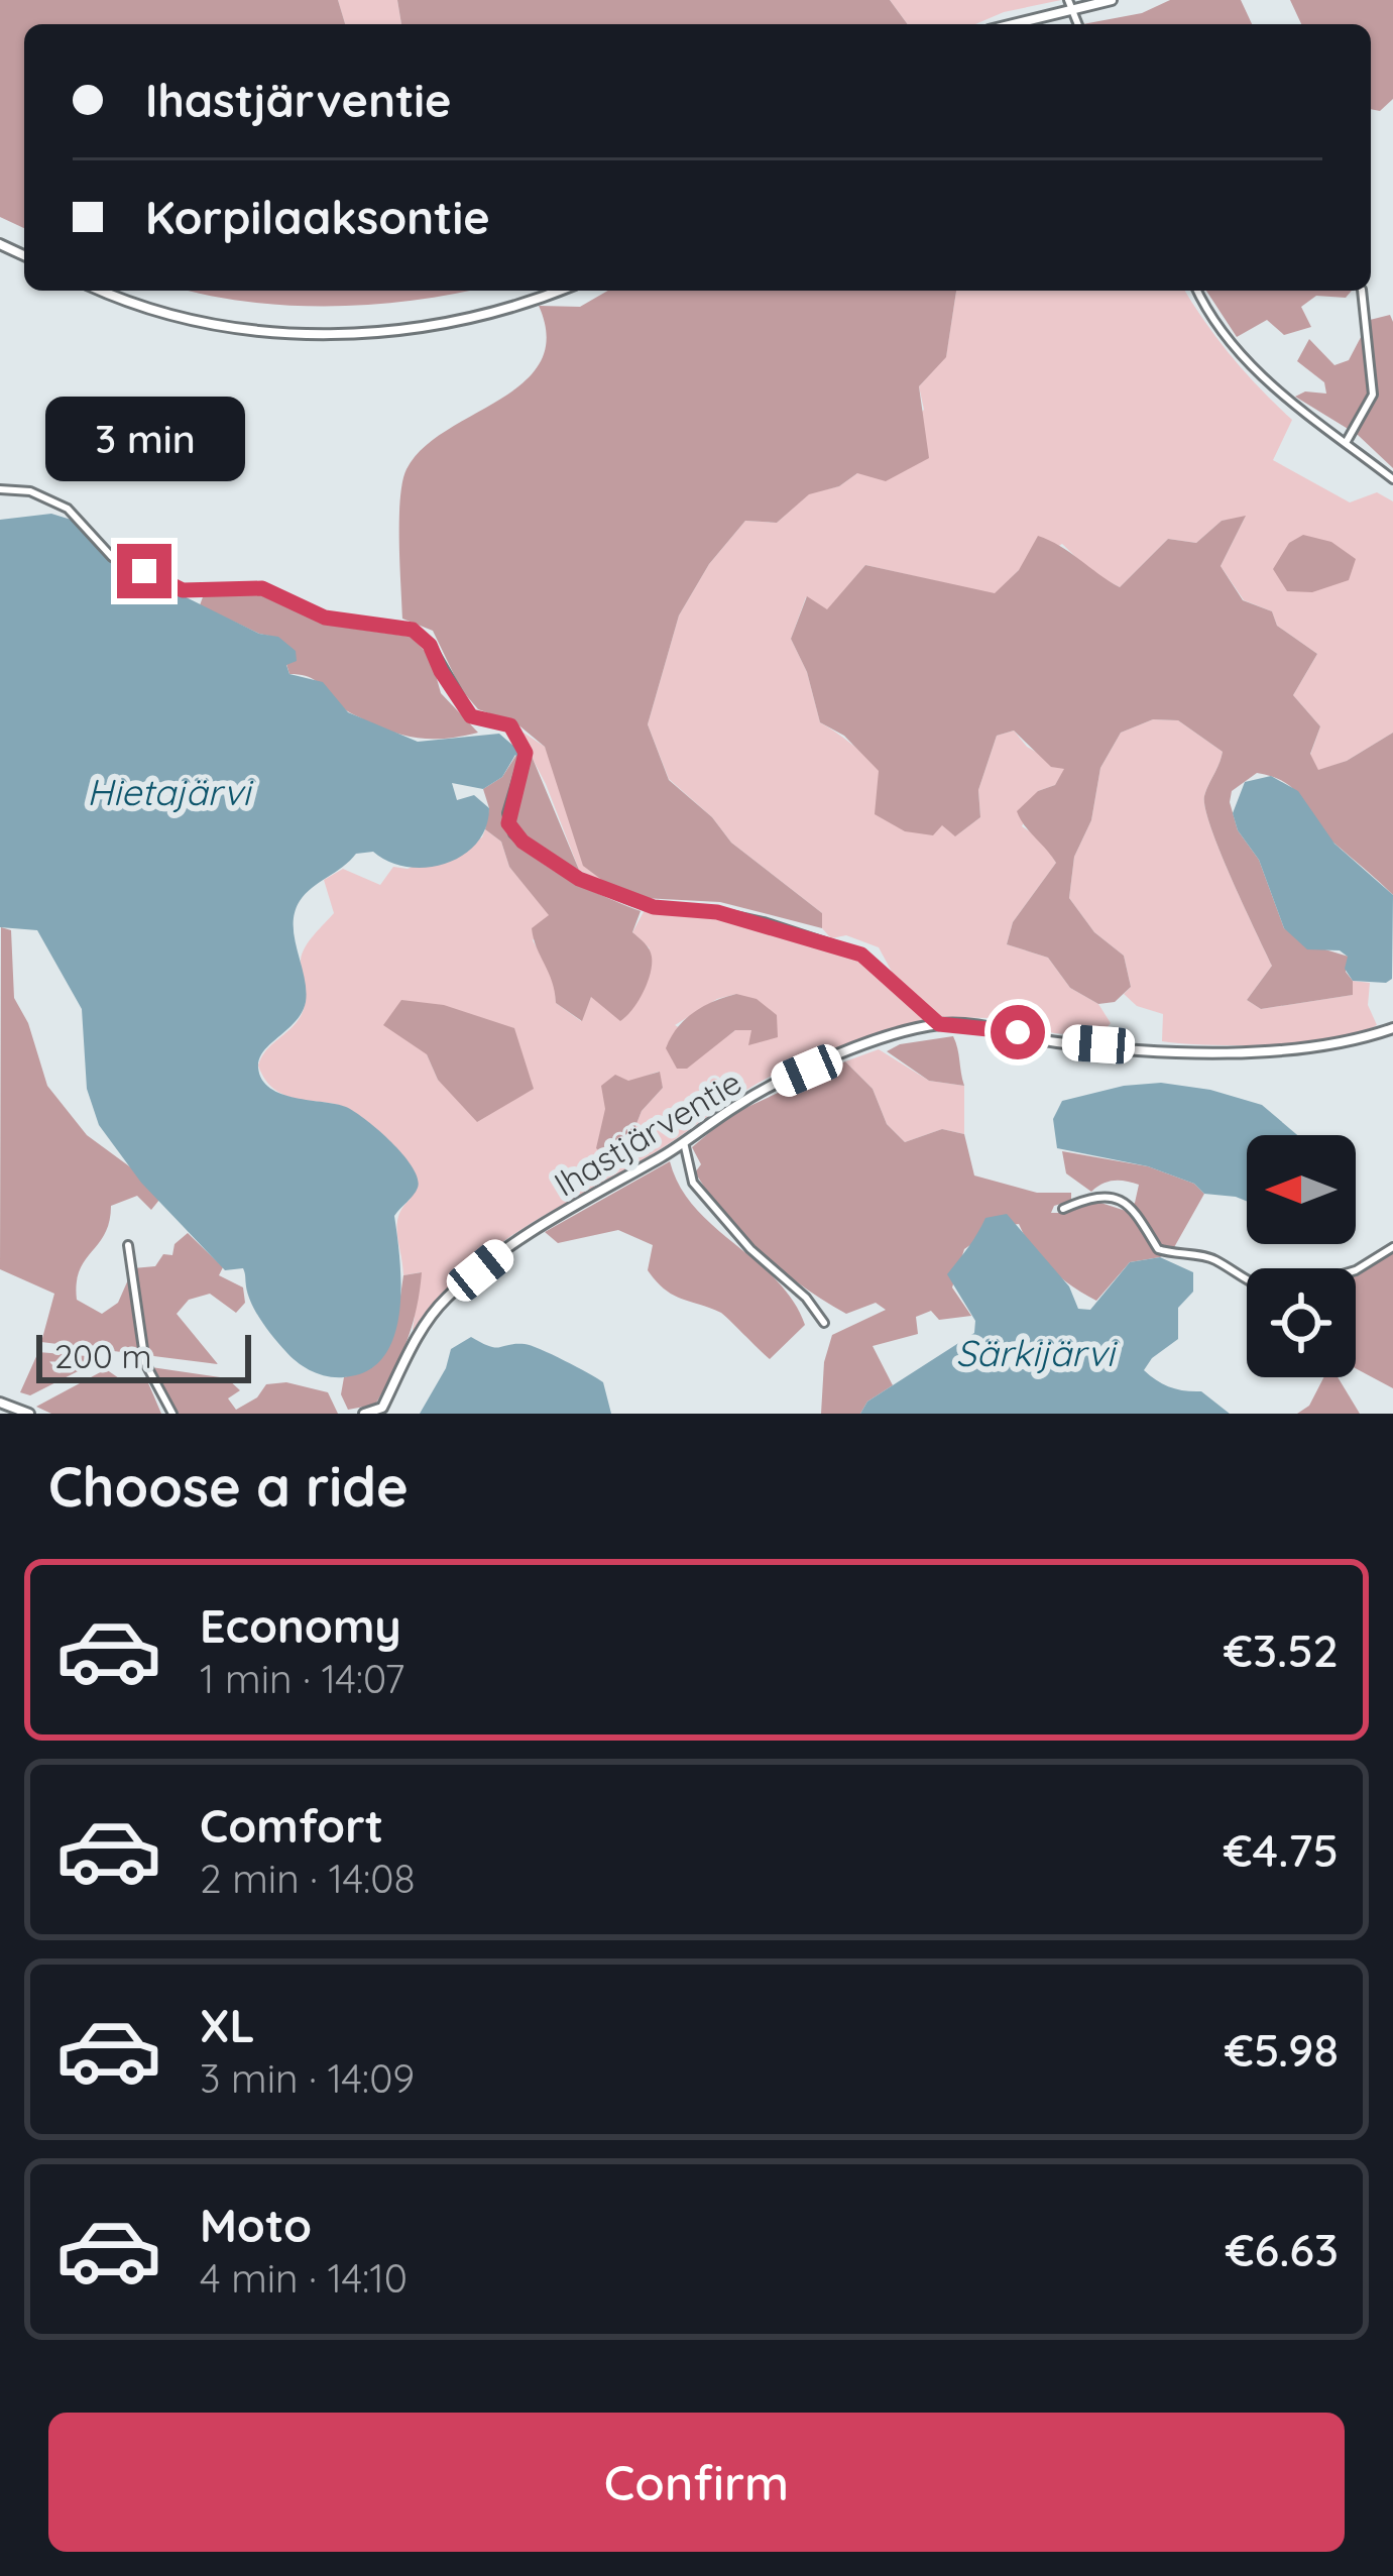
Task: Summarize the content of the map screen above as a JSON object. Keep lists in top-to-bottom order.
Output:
{
  "streets": {
    "street": ["Ihastjärventie"]
  },
  "water": ["Hietajärvi", "Särkijärvi"],
  "scale_bar": "200 m",
  "north": "left",
  "page": {
    "banner": ["Ihastjärventie", "Korpilaaksontie"],
    "bubble": "3 min",
    "scale": "200 m",
    "heading": "Choose a ride",
    "list": [
      {
        "name": "Economy",
        "note": "1 min · 14:07",
        "value": "€3.52"
      },
      {
        "name": "Comfort",
        "note": "2 min · 14:08",
        "value": "€4.75"
      },
      {
        "name": "XL",
        "note": "3 min · 14:09",
        "value": "€5.98"
      },
      {
        "name": "Moto",
        "note": "4 min · 14:10",
        "value": "€6.63"
      }
    ],
    "buttons": "Confirm"
  }
}
